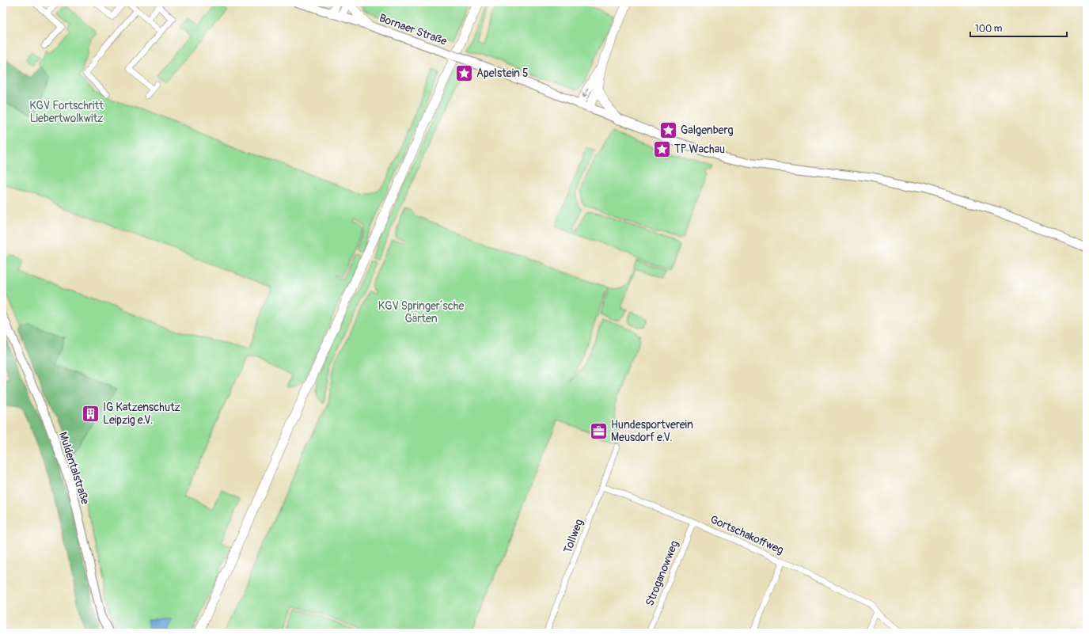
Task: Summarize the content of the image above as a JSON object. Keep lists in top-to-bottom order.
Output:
{
  "streets": {
    "main road": ["Bornaer Straße", "Muldentalstraße"],
    "street": ["Gortschakoffweg", "Tollweg", "Stroganowweg"]
  },
  "crossings": [
    ["Gortschakoffweg", "Tollweg"],
    ["Gortschakoffweg", "Stroganowweg"]
  ],
  "parks": ["KGV Fortschritt Liebertwolkwitz", "KGV Springer´sche Gärten"],
  "places": {
    "place": ["Apelstein 5", "Galgenberg", "TP Wachau"],
    "building": ["IG Katzenschutz Leipzig e.V."],
    "office": ["Hundesportverein Meusdorf e.V."]
  },
  "scale_bar": "100 m"
}
